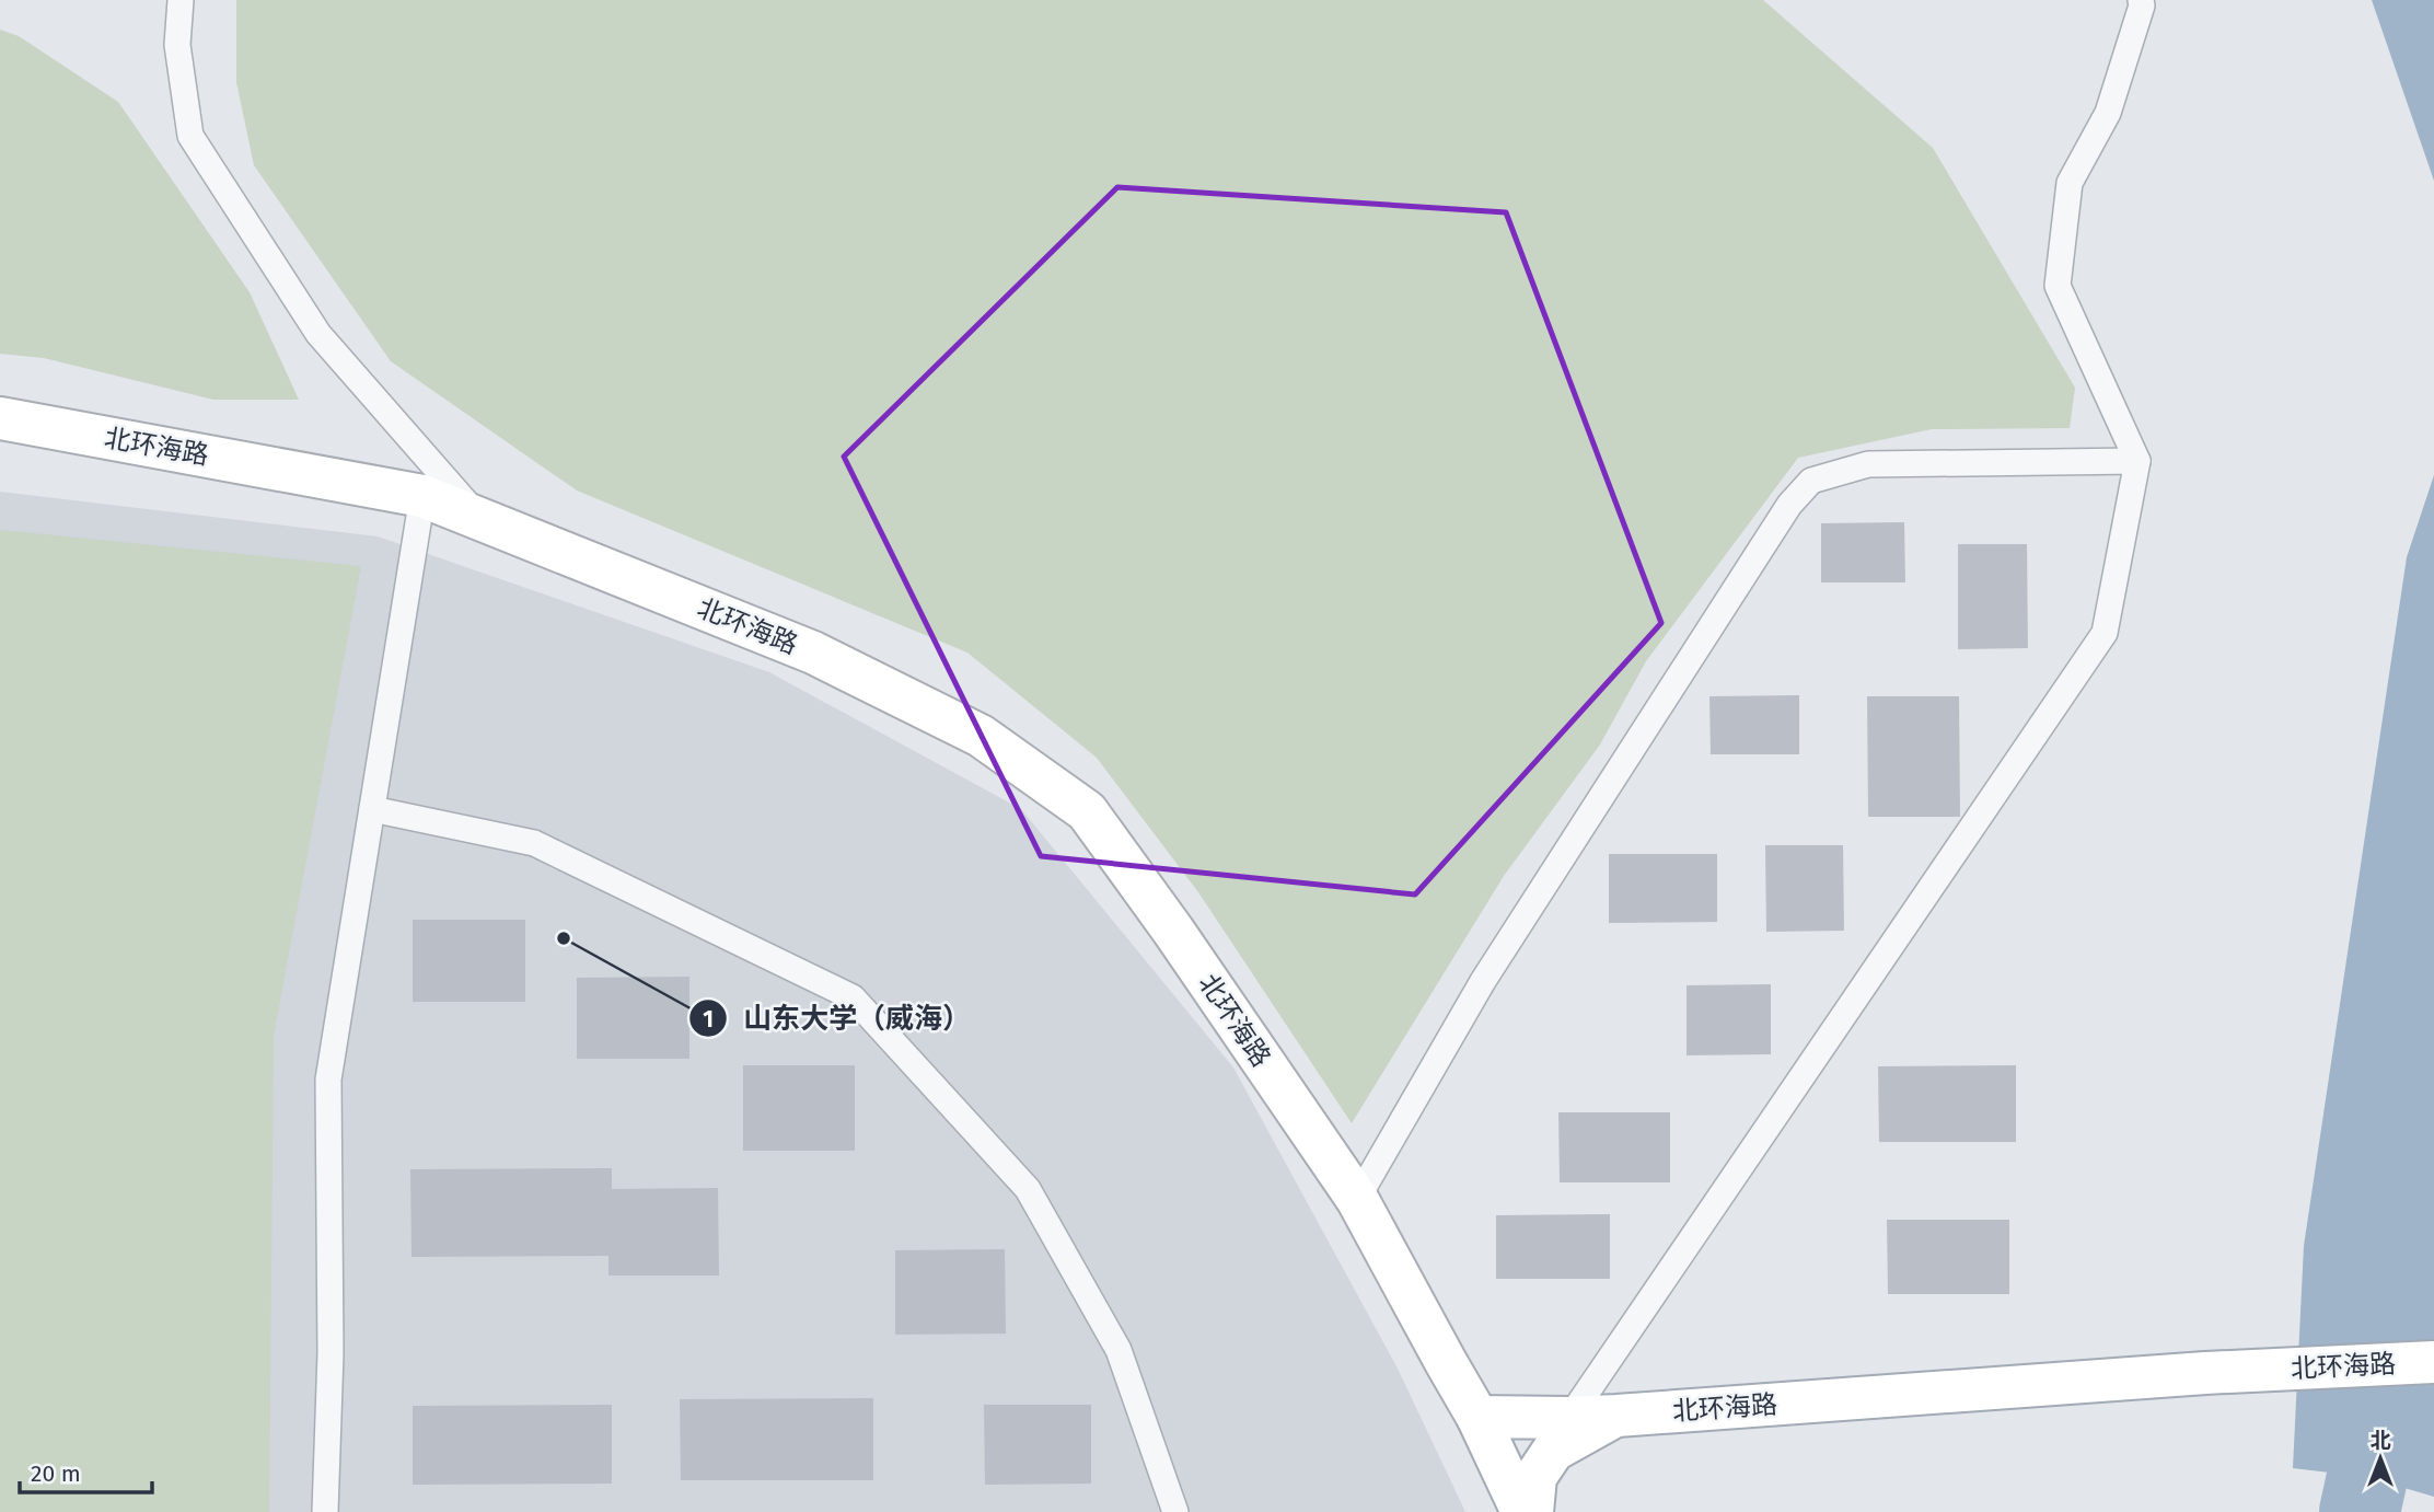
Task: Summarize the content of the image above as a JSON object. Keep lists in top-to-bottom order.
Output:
{
  "streets": {
    "main road": ["北环海路"]
  },
  "places": ["山东大学（威海）"],
  "scale_bar": "20 m",
  "north": "top"
}
